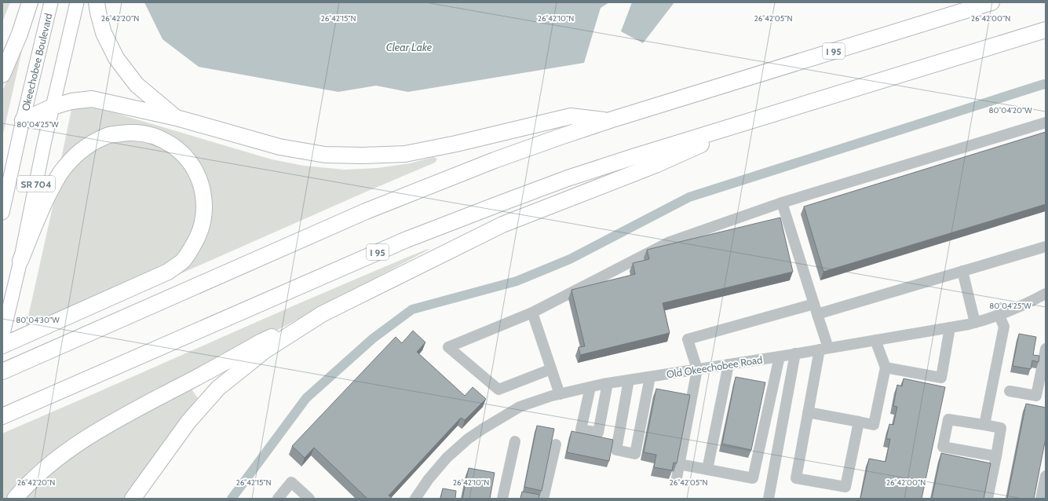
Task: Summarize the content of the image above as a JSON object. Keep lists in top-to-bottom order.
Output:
{
  "streets": {
    "highway": ["I 95"],
    "main road": ["Okeechobee Boulevard", "SR 704"],
    "street": ["Old Okeechobee Road"]
  },
  "water": ["Clear Lake"],
  "coordinates": [
    "26°42'20\"N",
    "26°42'15\"N",
    "26°42'10\"N",
    "26°42'05\"N",
    "26°42'00\"N",
    "80°04'20\"W",
    "80°04'25\"W",
    "80°04'30\"W"
  ]
}
